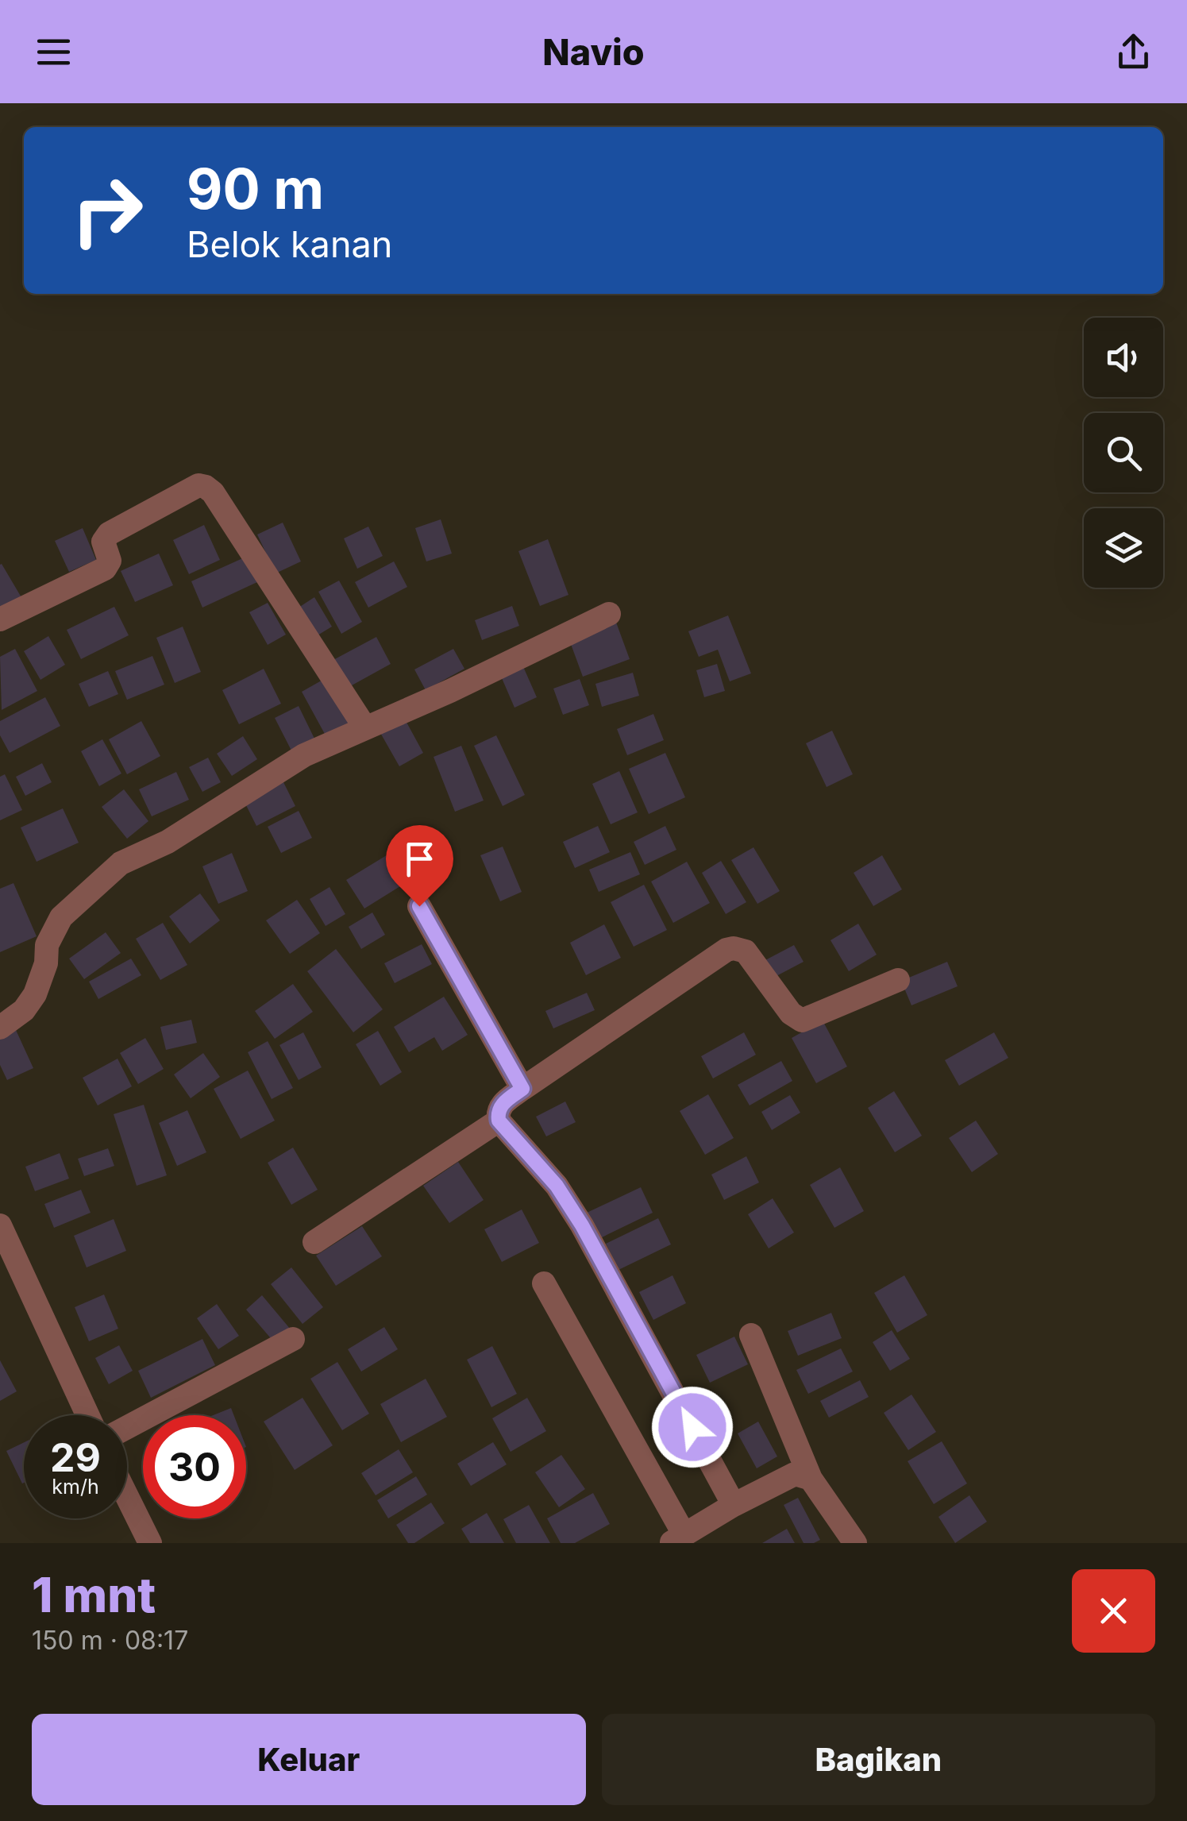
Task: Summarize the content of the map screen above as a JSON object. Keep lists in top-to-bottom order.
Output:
{
  "page": {
    "header": "Navio",
    "turn": ["90 m", "Belok kanan"],
    "speed": "29 km/h",
    "limit": "30",
    "heading": ["1 mnt", "150 m · 08:17"],
    "buttons": ["Keluar", "Bagikan"]
  }
}
